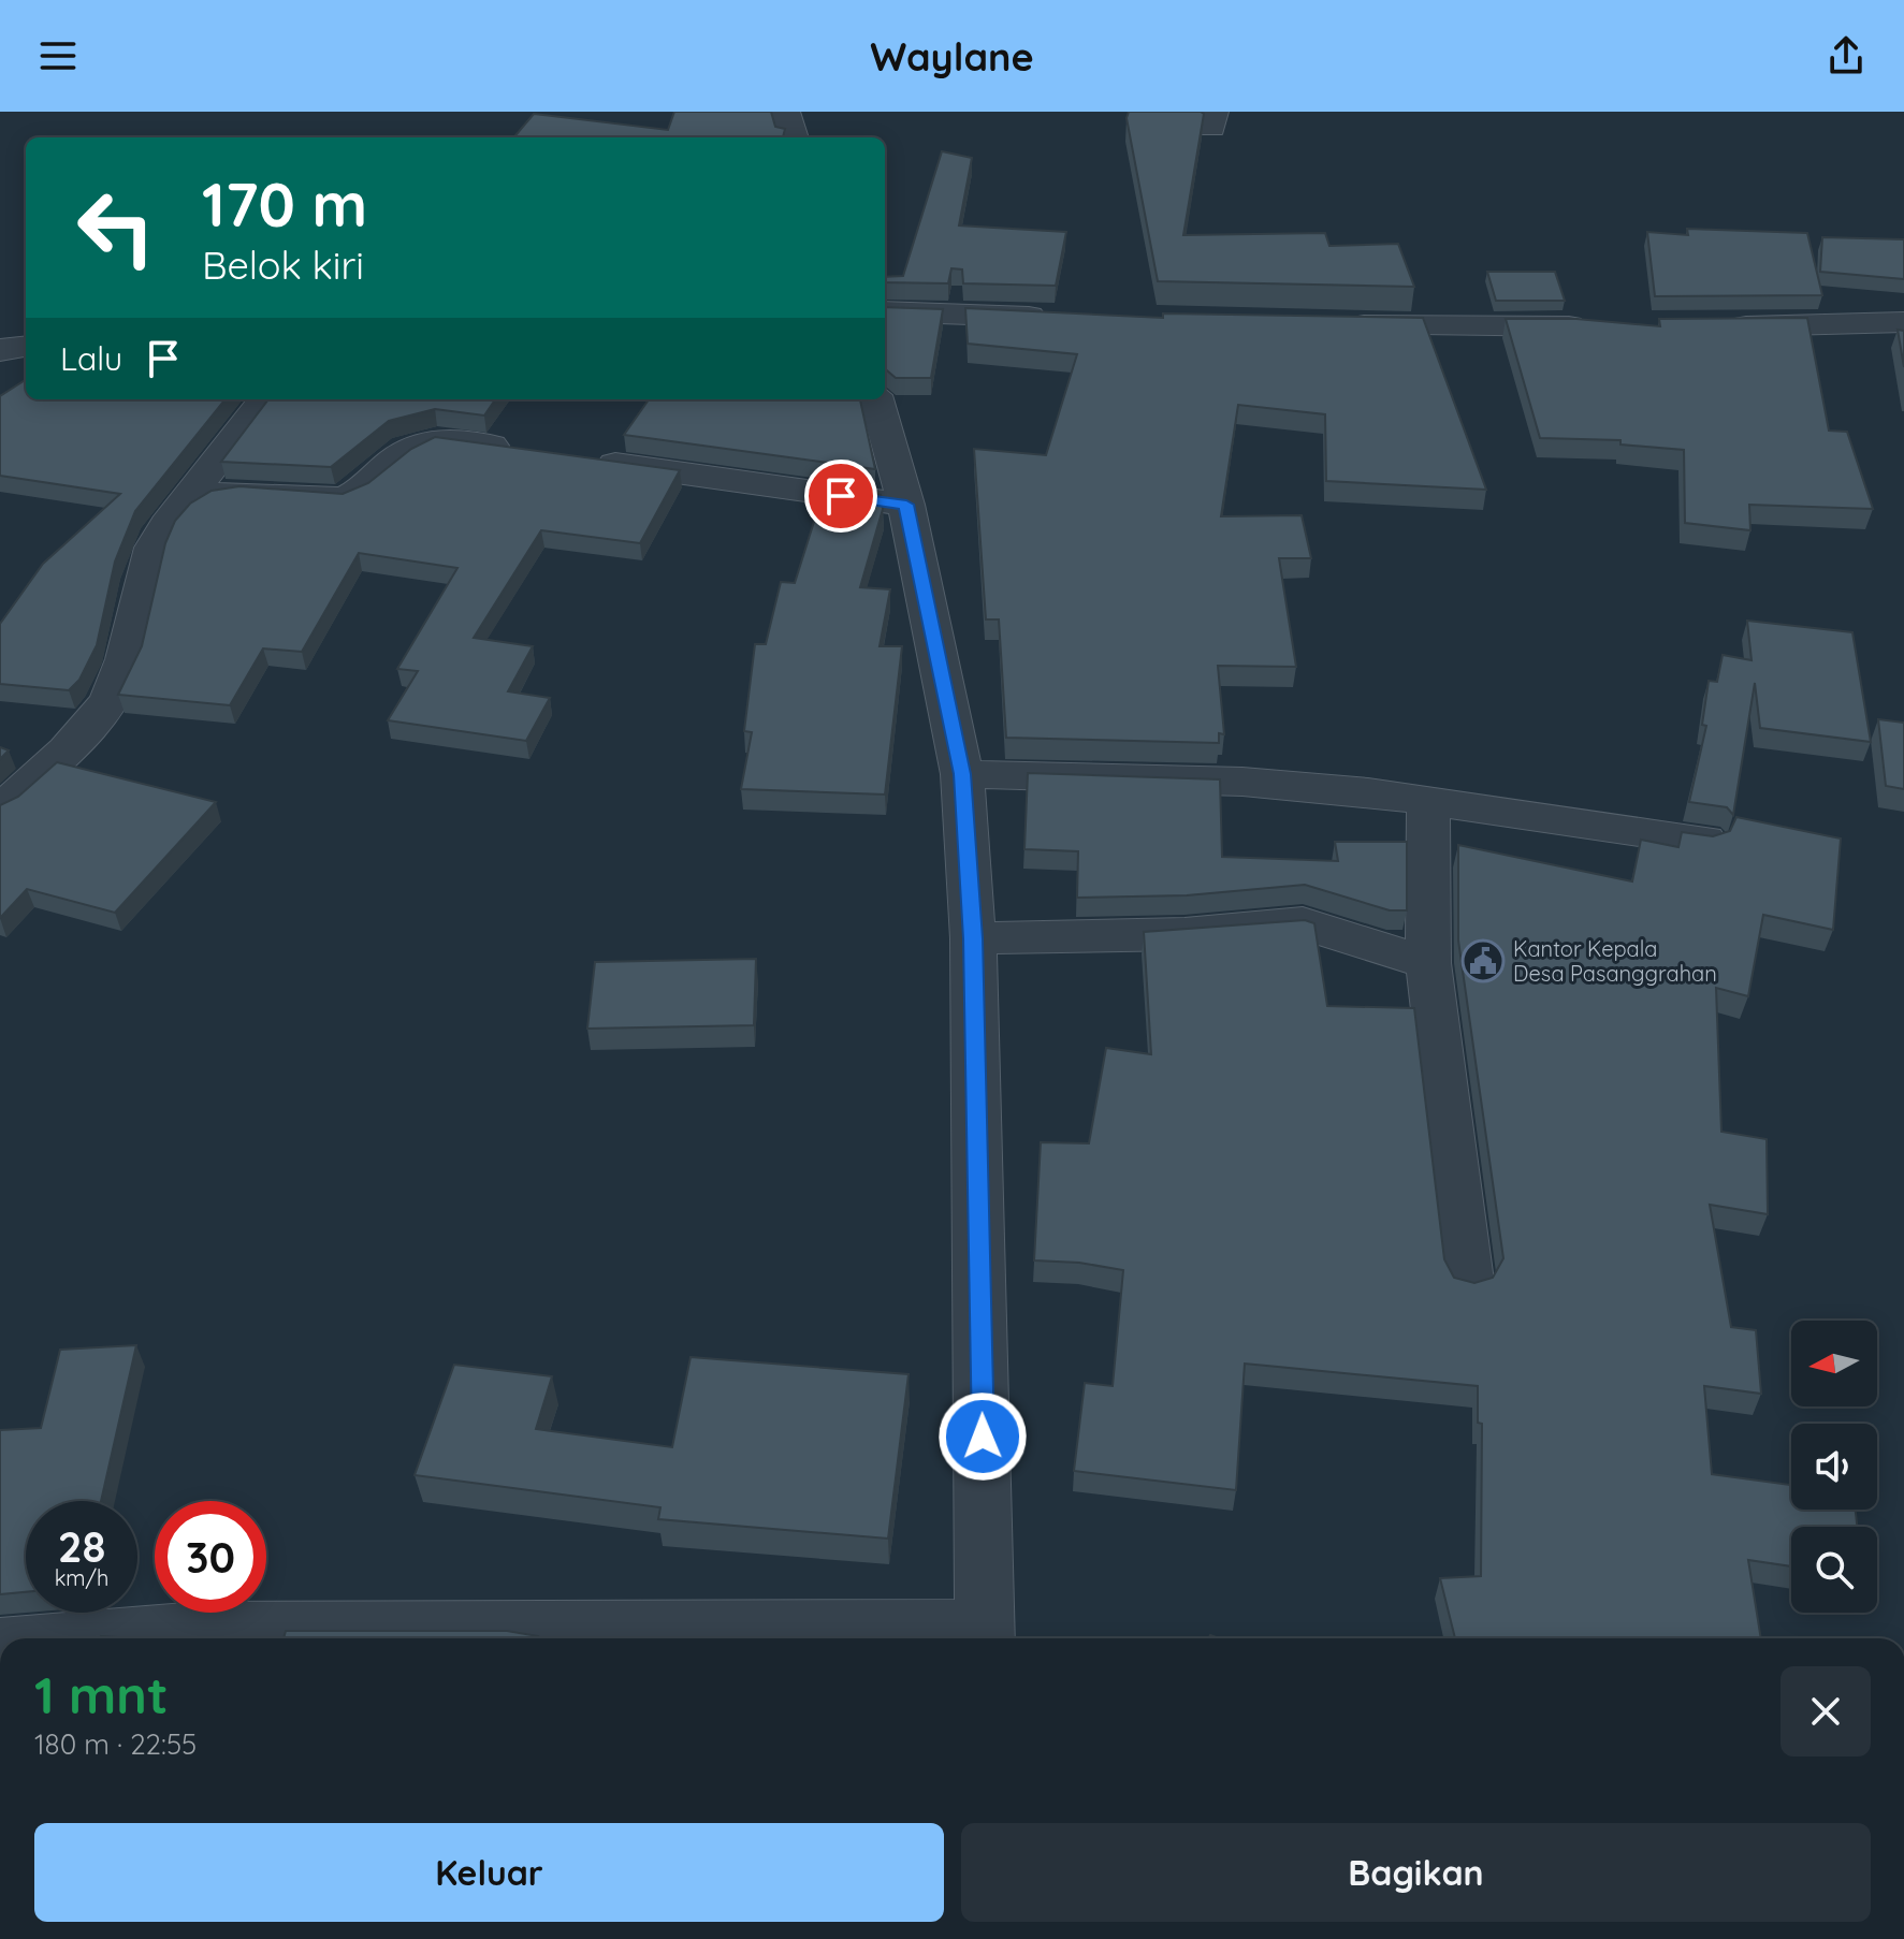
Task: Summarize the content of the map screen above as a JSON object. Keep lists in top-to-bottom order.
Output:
{
  "places": {
    "public building": ["Kantor Kepala Desa Pasanggrahan"]
  },
  "north": "left",
  "page": {
    "header": "Waylane",
    "turn": ["170 m", "Belok kiri"],
    "then": "Lalu",
    "speed": "28 km/h",
    "limit": "30",
    "heading": ["1 mnt", "180 m · 22:55"],
    "buttons": ["Keluar", "Bagikan"]
  }
}
